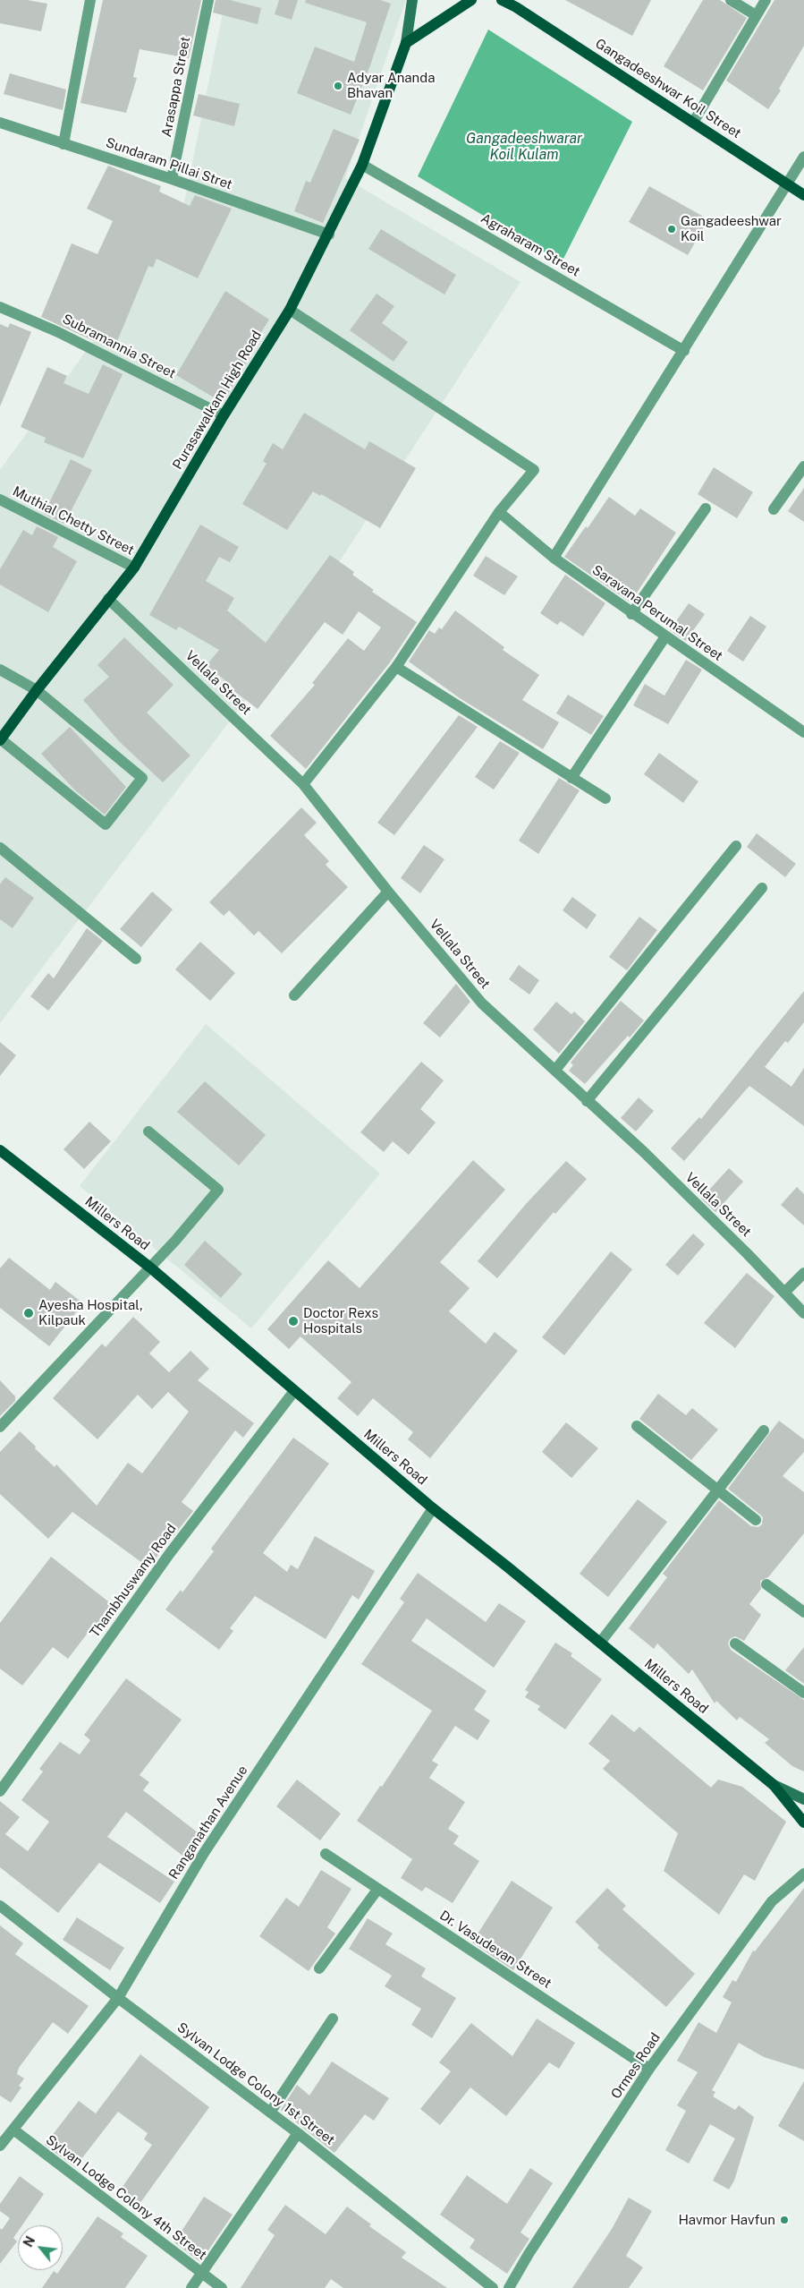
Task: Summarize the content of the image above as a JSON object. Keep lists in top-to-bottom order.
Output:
{
  "streets": {
    "main road": ["Gangadeeshwar Koil Street", "Purasawalkam High Road", "Millers Road"],
    "street": [
      "Arasappa Street",
      "Sundaram Pillai Stret",
      "Agraharam Street",
      "Subramannia Street",
      "Muthial Chetty Street",
      "Saravana Perumal Street",
      "Vellala Street",
      "Thambhuswamy Road",
      "Ranganathan Avenue",
      "Dr. Vasudevan Street",
      "Ormes Road",
      "Sylvan Lodge Colony 1st Street",
      "Sylvan Lodge Colony 4th Street"
    ]
  },
  "crossings": [
    ["Arasappa Street", "Sundaram Pillai Stret"],
    ["Sundaram Pillai Stret", "Purasawalkam High Road"],
    ["Agraharam Street", "Purasawalkam High Road"],
    ["Subramannia Street", "Purasawalkam High Road"],
    ["Purasawalkam High Road", "Muthial Chetty Street"],
    ["Purasawalkam High Road", "Vellala Street"],
    ["Millers Road", "Thambhuswamy Road"],
    ["Millers Road", "Ranganathan Avenue"],
    ["Ranganathan Avenue", "Sylvan Lodge Colony 1st Street"],
    ["Ranganathan Avenue", "Sylvan Lodge Colony 4th Street"],
    ["Dr. Vasudevan Street", "Ormes Road"]
  ],
  "water": ["Gangadeeshwarar Koil Kulam"],
  "places": [
    "Adyar Ananda Bhavan",
    "Gangadeeshwar Koil",
    "Ayesha Hospital, Kilpauk",
    "Doctor Rexs Hospitals",
    "Havmor Havfun"
  ],
  "north": "top left"
}
